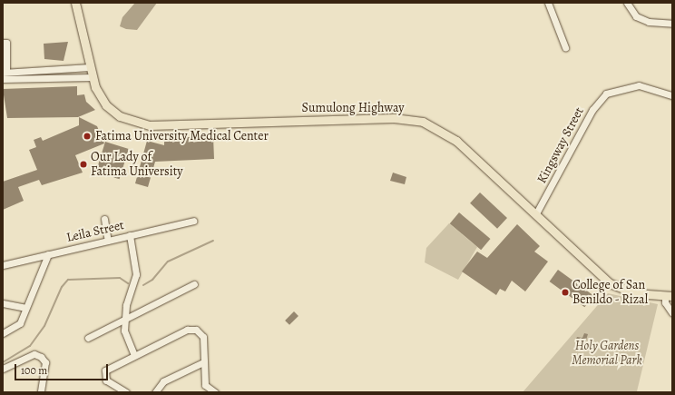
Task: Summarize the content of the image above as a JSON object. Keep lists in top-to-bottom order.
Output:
{
  "streets": {
    "main road": ["Sumulong Highway"],
    "street": ["Kingsway Street", "Leila Street"]
  },
  "crossings": [
    ["Sumulong Highway", "Kingsway Street"]
  ],
  "parks": ["Holy Gardens Memorial Park"],
  "places": ["Fatima University Medical Center", "Our Lady of Fatima University", "College of San Benildo - Rizal"],
  "scale_bar": "100 m"
}
